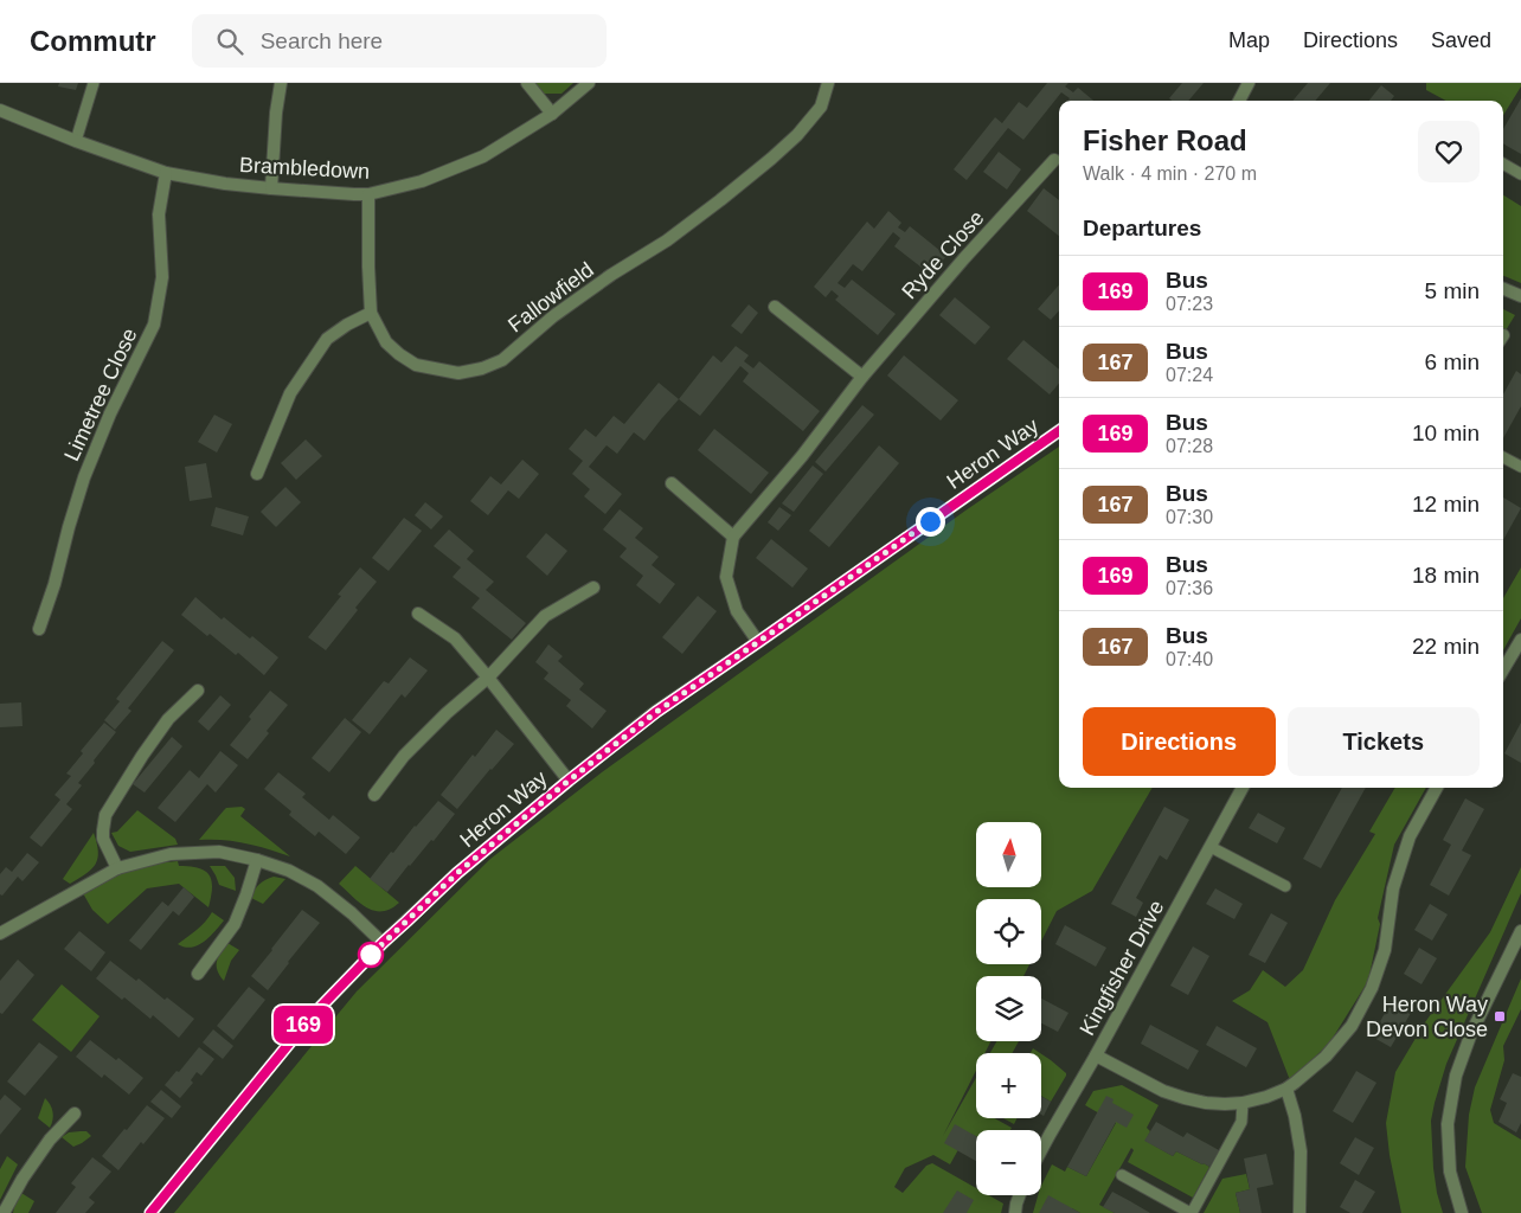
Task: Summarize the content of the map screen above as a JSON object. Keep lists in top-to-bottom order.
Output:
{
  "streets": {
    "street": [
      "Brambledown",
      "Ryde Close",
      "Fallowfield",
      "Limetree Close",
      "Heron Way",
      "Kingfisher Drive"
    ]
  },
  "crossings": [
    ["Brambledown", "Fallowfield"],
    ["Brambledown", "Limetree Close"],
    ["Ryde Close", "Heron Way"]
  ],
  "places": {
    "transit": ["Heron Way Devon Close"]
  },
  "lines": ["bus line 169"],
  "north": "top",
  "page": {
    "header": "Commutr",
    "search": "Search here",
    "nav": ["Map", "Directions", "Saved"],
    "on_map": "169",
    "heading": [
      ["Fisher Road", "Walk · 4 min · 270 m"],
      "Departures"
    ],
    "list": [
      {
        "mark": "169",
        "name": "Bus",
        "note": "07:23",
        "value": "5 min"
      },
      {
        "mark": "167",
        "name": "Bus",
        "note": "07:24",
        "value": "6 min"
      },
      {
        "mark": "169",
        "name": "Bus",
        "note": "07:28",
        "value": "10 min"
      },
      {
        "mark": "167",
        "name": "Bus",
        "note": "07:30",
        "value": "12 min"
      },
      {
        "mark": "169",
        "name": "Bus",
        "note": "07:36",
        "value": "18 min"
      },
      {
        "mark": "167",
        "name": "Bus",
        "note": "07:40",
        "value": "22 min"
      }
    ],
    "buttons": ["Directions", "Tickets"],
    "map_buttons": ["+", "−"]
  }
}
